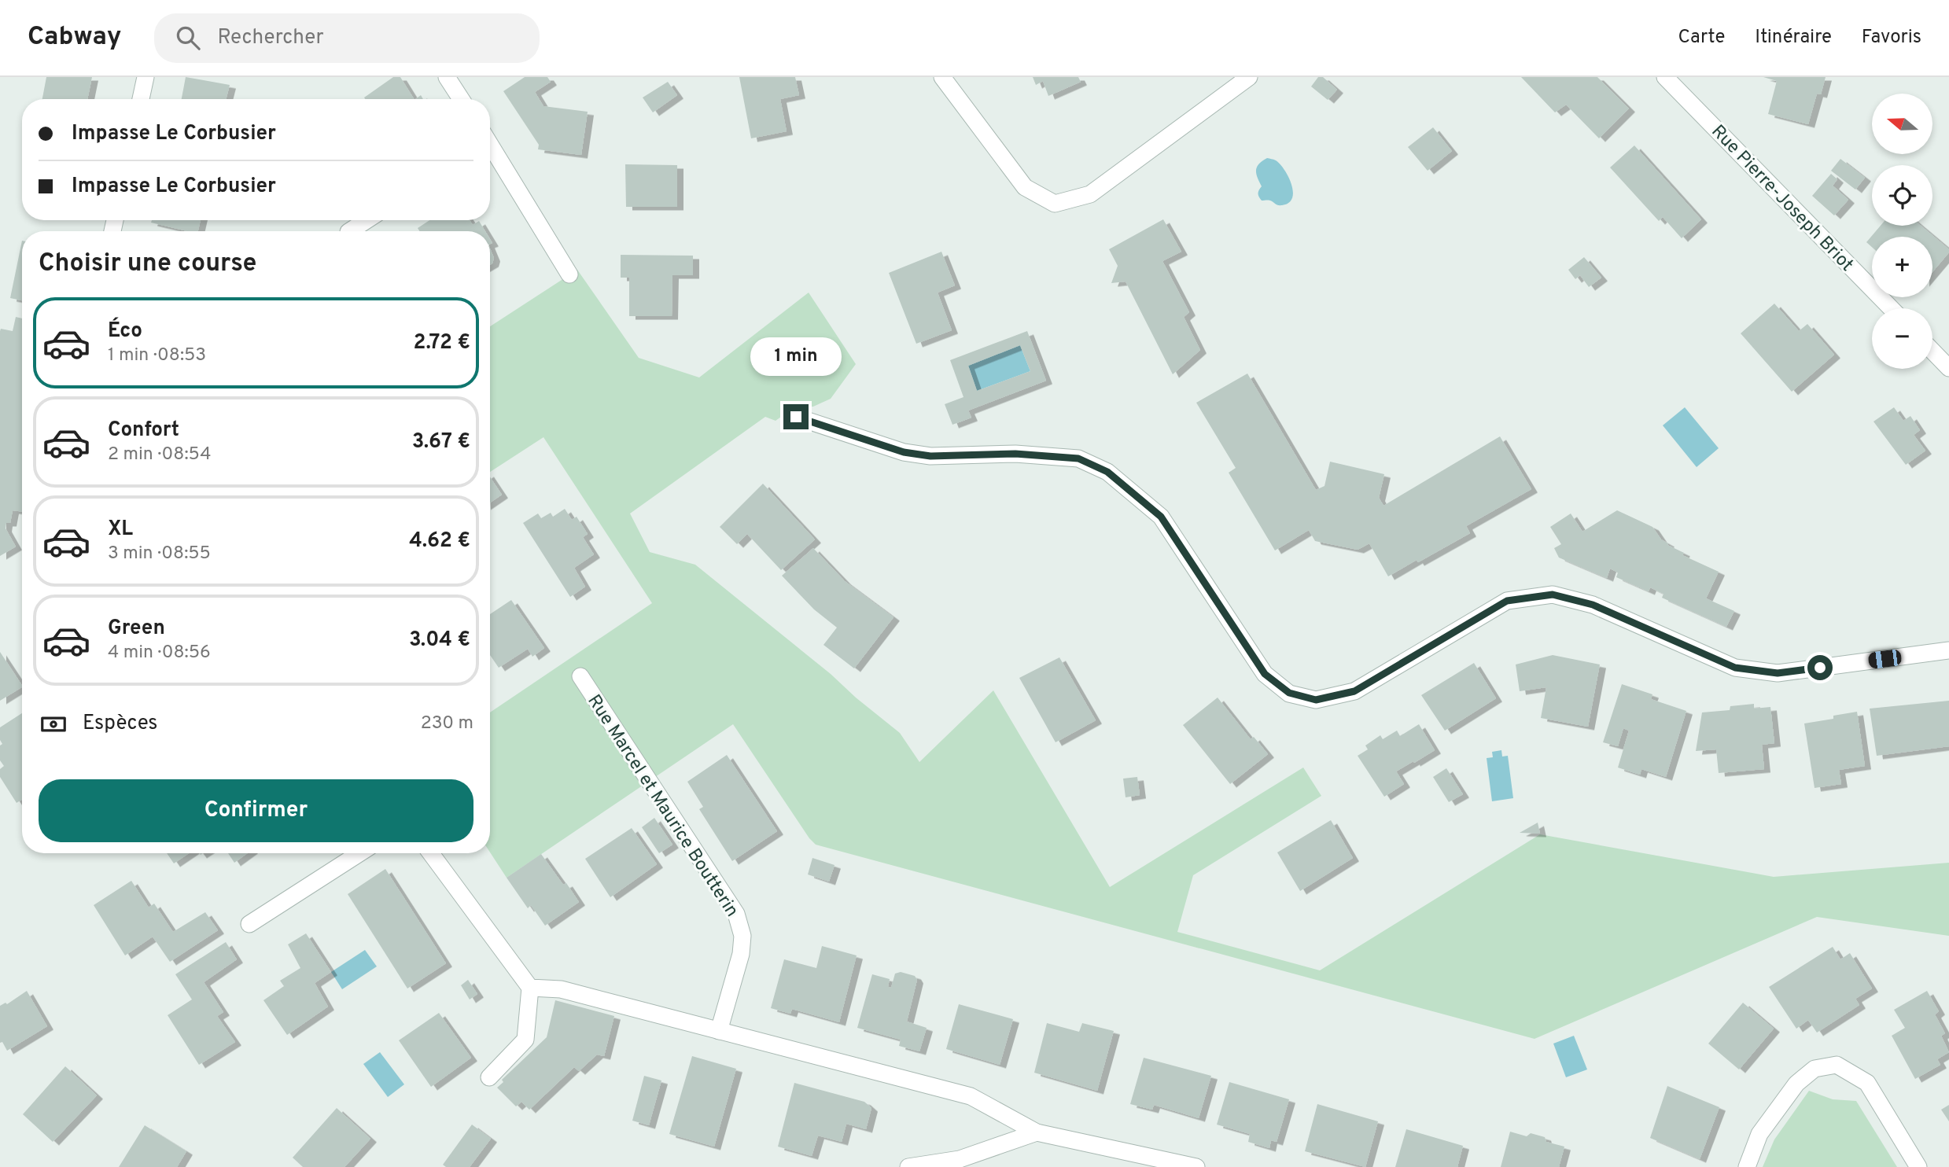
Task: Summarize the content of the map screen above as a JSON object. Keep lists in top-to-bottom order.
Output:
{
  "streets": {
    "street": ["Rue Pierre-Joseph Briot", "Rue Marcel et Maurice Boutterin"]
  },
  "north": "left",
  "page": {
    "header": "Cabway",
    "search": "Rechercher",
    "nav": ["Carte", "Itinéraire", "Favoris"],
    "map_buttons": ["+", "−"],
    "banner": ["Impasse Le Corbusier", "Impasse Le Corbusier"],
    "heading": "Choisir une course",
    "list": [
      {
        "name": "Éco",
        "note": "1 min · 08:53",
        "value": "2.72 €"
      },
      {
        "name": "Confort",
        "note": "2 min · 08:54",
        "value": "3.67 €"
      },
      {
        "name": "XL",
        "note": "3 min · 08:55",
        "value": "4.62 €"
      },
      {
        "name": "Green",
        "note": "4 min · 08:56",
        "value": "3.04 €"
      }
    ],
    "bubble": "1 min",
    "pay": ["Espèces", "230 m"],
    "buttons": "Confirmer"
  }
}
